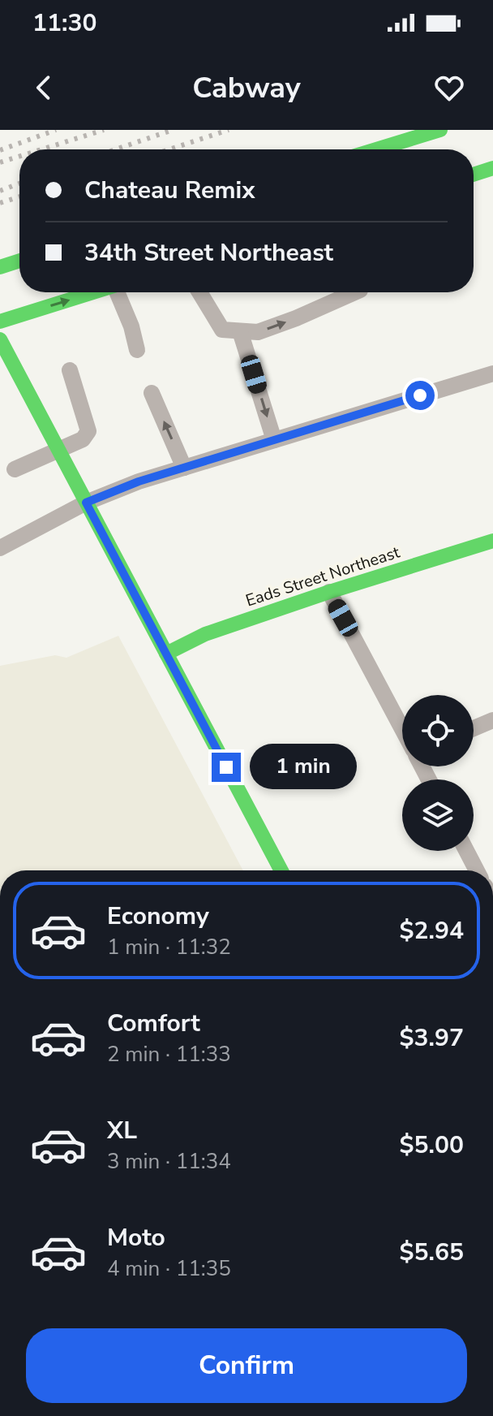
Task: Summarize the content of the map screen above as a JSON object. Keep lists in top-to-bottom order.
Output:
{
  "streets": {
    "street": ["Eads Street Northeast"]
  },
  "page": {
    "status": "11:30",
    "header": "Cabway",
    "banner": ["Chateau Remix", "34th Street Northeast"],
    "bubble": "1 min",
    "list": [
      {
        "name": "Economy",
        "note": "1 min · 11:32",
        "value": "$2.94"
      },
      {
        "name": "Comfort",
        "note": "2 min · 11:33",
        "value": "$3.97"
      },
      {
        "name": "XL",
        "note": "3 min · 11:34",
        "value": "$5.00"
      },
      {
        "name": "Moto",
        "note": "4 min · 11:35",
        "value": "$5.65"
      }
    ],
    "buttons": "Confirm"
  }
}
